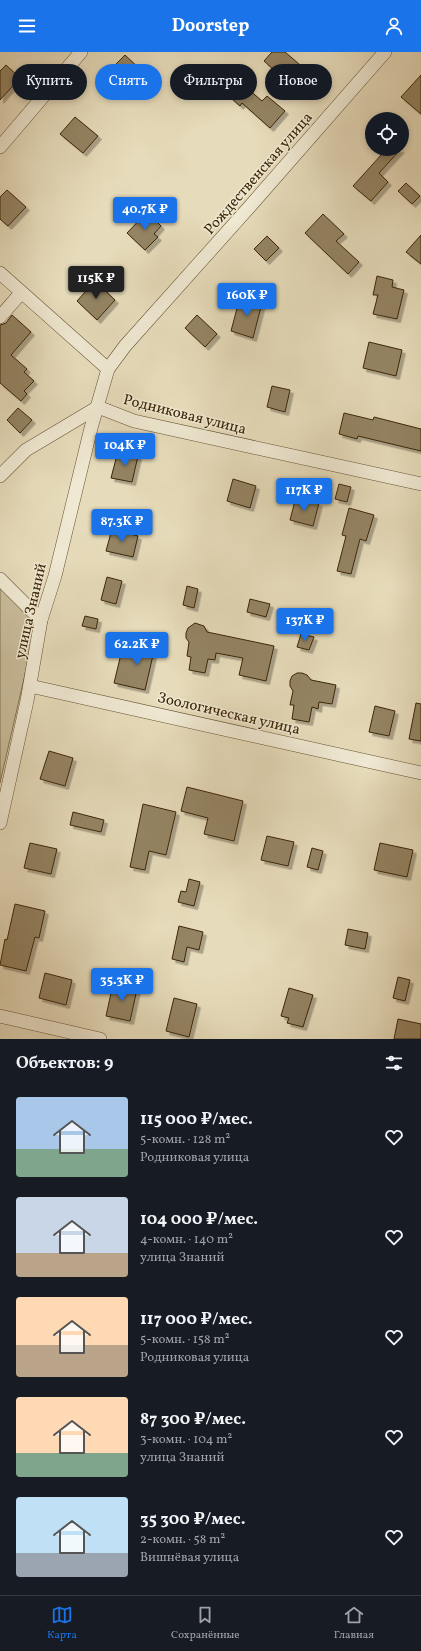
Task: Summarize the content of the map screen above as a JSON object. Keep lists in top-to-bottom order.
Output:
{
  "streets": {
    "street": [
      "Рождественская улица",
      "Родниковая улица",
      "улица Знаний",
      "Зоологическая улица"
    ]
  },
  "crossings": [
    ["Родниковая улица", "улица Знаний"],
    ["улица Знаний", "Зоологическая улица"]
  ],
  "page": {
    "header": "Doorstep",
    "chip": [
      "Купить",
      "Снять",
      "Фильтры",
      "Новое"
    ],
    "price": [
      "40.7K ₽",
      "115K ₽",
      "160K ₽",
      "104K ₽",
      "117K ₽",
      "87.3K ₽",
      "137K ₽",
      "62.2K ₽",
      "35.3K ₽"
    ],
    "heading": "Объектов: 9",
    "list": [
      {
        "name": "115 000 ₽/мес.",
        "note": "5-комн. · 128 m² · Родниковая улица"
      },
      {
        "name": "104 000 ₽/мес.",
        "note": "4-комн. · 140 m² · улица Знаний"
      },
      {
        "name": "117 000 ₽/мес.",
        "note": "5-комн. · 158 m² · Родниковая улица"
      },
      {
        "name": "87 300 ₽/мес.",
        "note": "3-комн. · 104 m² · улица Знаний"
      },
      {
        "name": "35 300 ₽/мес.",
        "note": "2-комн. · 58 m² · Вишнёвая улица"
      }
    ],
    "tabs": ["Карта", "Сохранённые", "Главная"]
  }
}
